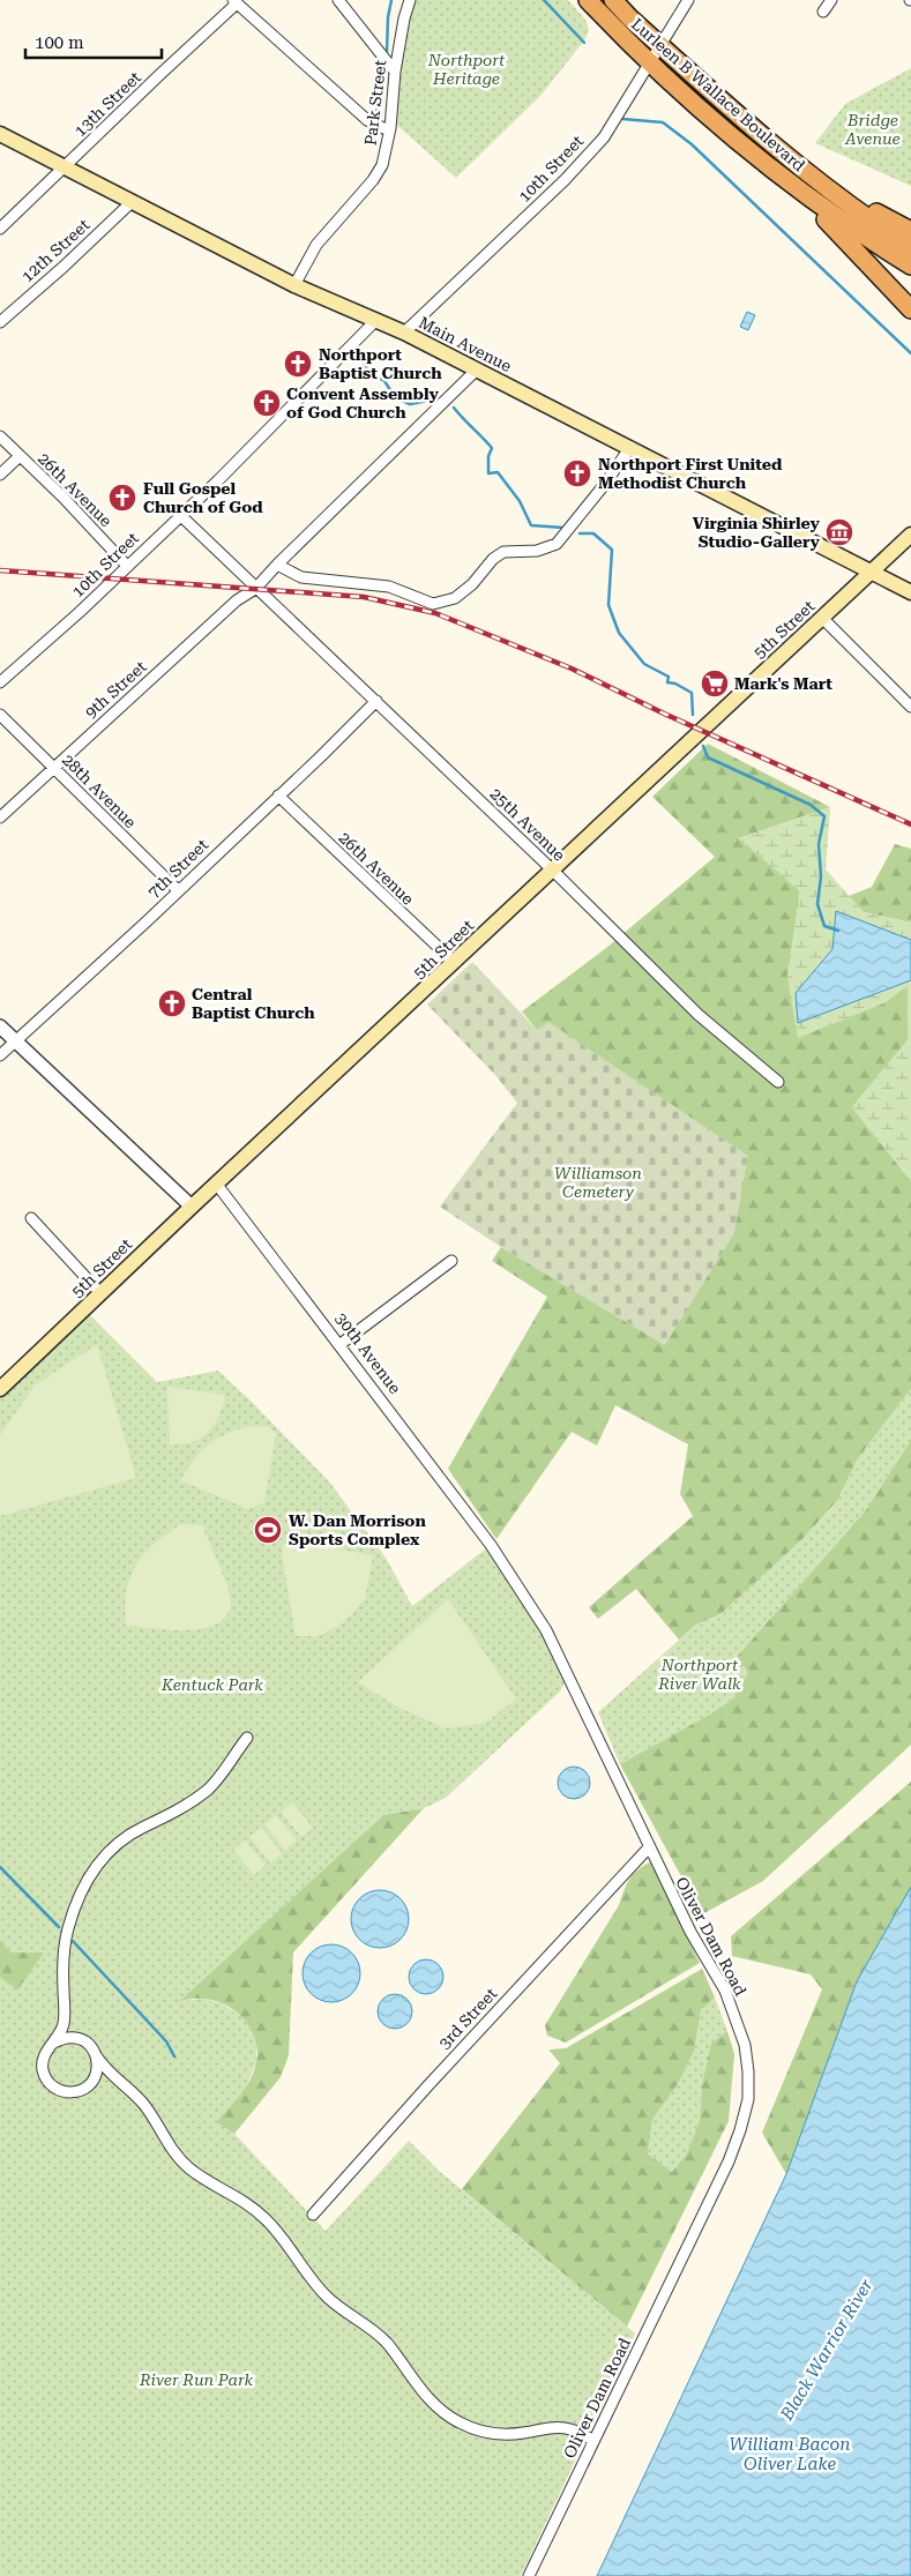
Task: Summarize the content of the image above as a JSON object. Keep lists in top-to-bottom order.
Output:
{
  "streets": {
    "highway": ["Lurleen B Wallace Boulevard"],
    "main road": ["Main Avenue", "5th Street"],
    "street": [
      "Park Street",
      "13th Street",
      "10th Street",
      "12th Street",
      "26th Avenue",
      "9th Street",
      "28th Avenue",
      "25th Avenue",
      "7th Street",
      "30th Avenue",
      "Oliver Dam Road",
      "3rd Street"
    ]
  },
  "crossings": [
    ["Lurleen B Wallace Boulevard", "10th Street"],
    ["Park Street", "Main Avenue"],
    ["13th Street", "Main Avenue"],
    ["10th Street", "Main Avenue"],
    ["10th Street", "26th Avenue"],
    ["10th Street", "25th Avenue"],
    ["12th Street", "Main Avenue"],
    ["Main Avenue", "5th Street"],
    ["26th Avenue", "5th Street"],
    ["26th Avenue", "7th Street"],
    ["5th Street", "25th Avenue"],
    ["5th Street", "30th Avenue"],
    ["9th Street", "28th Avenue"],
    ["9th Street", "25th Avenue"],
    ["28th Avenue", "7th Street"],
    ["25th Avenue", "7th Street"],
    ["30th Avenue", "Oliver Dam Road"],
    ["Oliver Dam Road", "3rd Street"]
  ],
  "water": ["Black Warrior River", "William Bacon Oliver Lake"],
  "parks": [
    "Northport Heritage",
    "Bridge Avenue",
    "Williamson Cemetery",
    "Northport River Walk",
    "Kentuck Park",
    "River Run Park"
  ],
  "places": {
    "church": [
      "Northport Baptist Church",
      "Convent Assembly of God Church",
      "Northport First United Methodist Church",
      "Full Gospel Church of God",
      "Central Baptist Church"
    ],
    "museum": ["Virginia Shirley Studio-Gallery"],
    "supermarket": ["Mark's Mart"],
    "sports": ["W. Dan Morrison Sports Complex"]
  },
  "scale_bar": "100 m"
}
